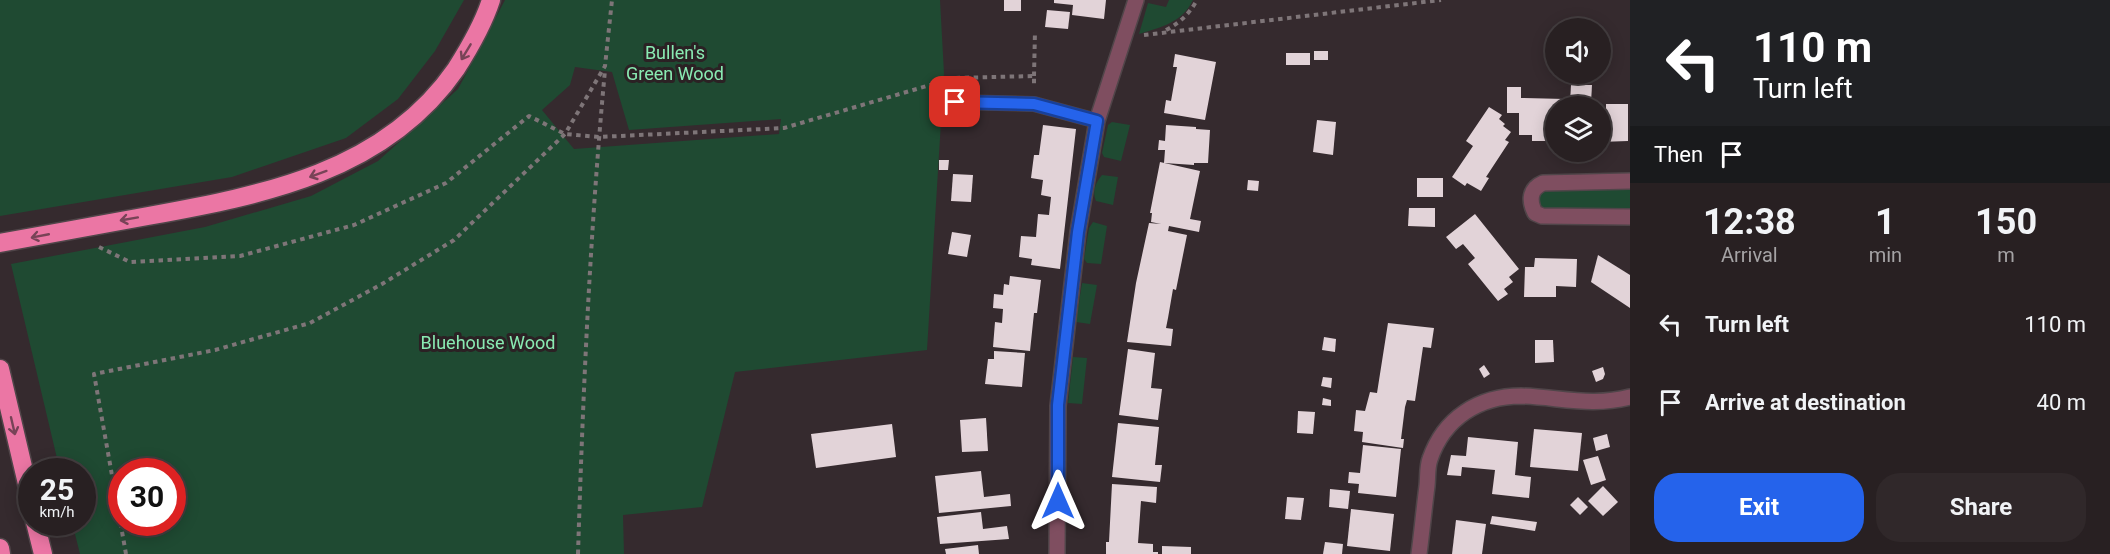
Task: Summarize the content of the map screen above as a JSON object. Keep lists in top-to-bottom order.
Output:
{
  "parks": ["Bullen's Green Wood", "Bluehouse Wood"],
  "page": {
    "turn": ["110 m", "Turn left"],
    "then": "Then",
    "eta": [
      "12:38",
      "Arrival",
      "1",
      "min",
      "150",
      "m"
    ],
    "list": [
      {
        "name": "Turn left",
        "value": "110 m"
      },
      {
        "name": "Arrive at destination",
        "value": "40 m"
      }
    ],
    "speed": "25 km/h",
    "limit": "30",
    "buttons": ["Exit", "Share"]
  }
}
